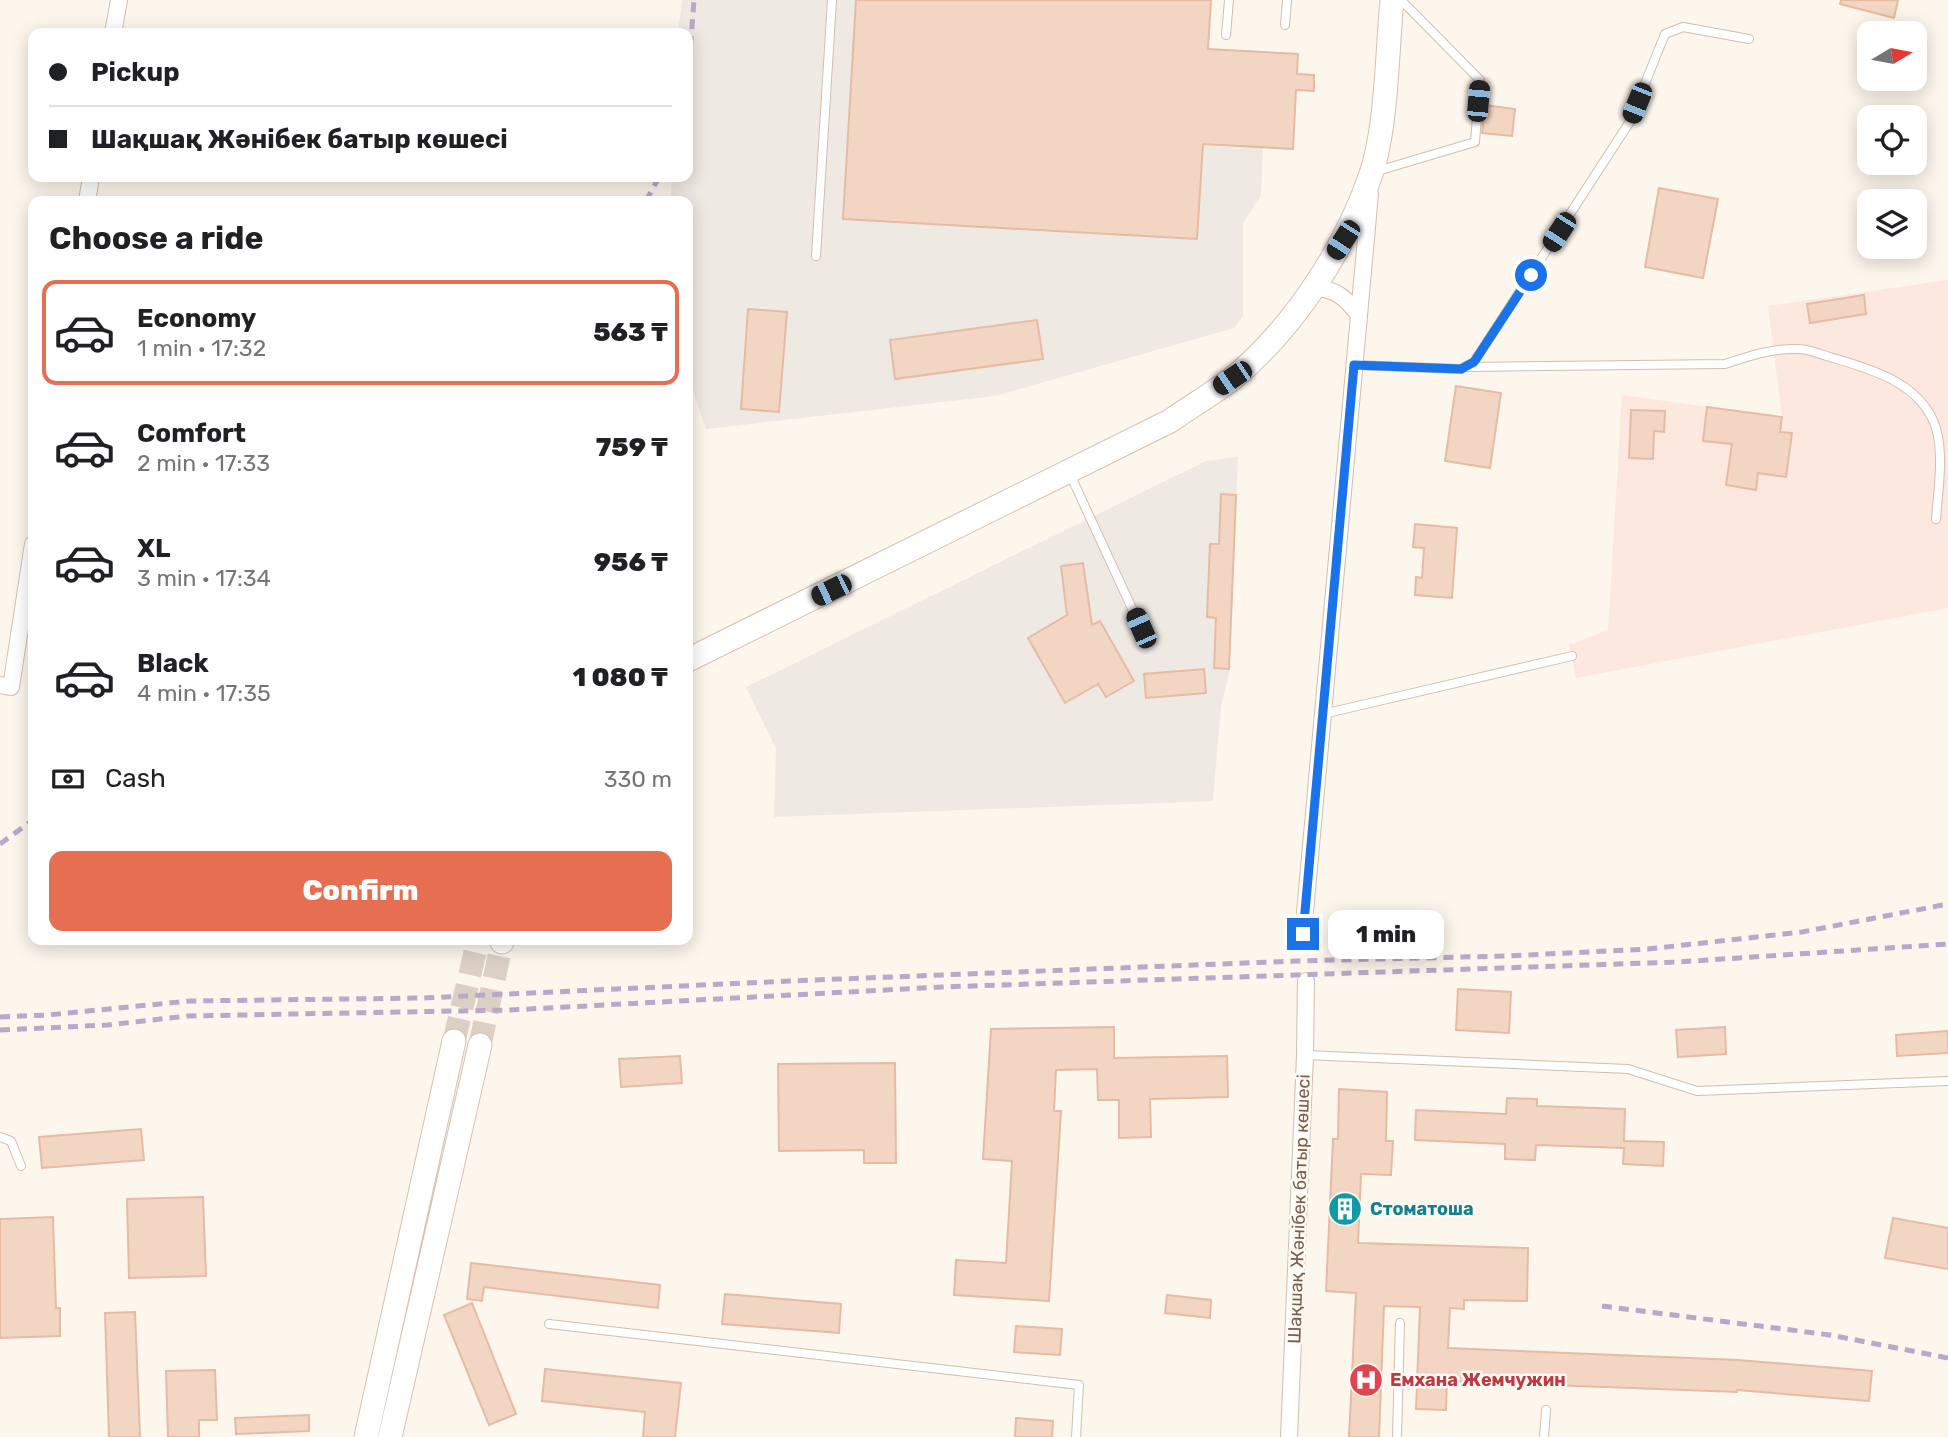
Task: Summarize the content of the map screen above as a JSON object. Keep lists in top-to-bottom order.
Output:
{
  "streets": {
    "street": ["Шақшақ Жәнібек батыр көшесі"]
  },
  "places": {
    "building": ["Стоматоша"],
    "hospital": ["Емхана Жемчужин"]
  },
  "north": "right",
  "page": {
    "banner": ["Pickup", "Шақшақ Жәнібек батыр көшесі"],
    "heading": "Choose a ride",
    "list": [
      {
        "name": "Economy",
        "note": "1 min · 17:32",
        "value": "563 ₸"
      },
      {
        "name": "Comfort",
        "note": "2 min · 17:33",
        "value": "759 ₸"
      },
      {
        "name": "XL",
        "note": "3 min · 17:34",
        "value": "956 ₸"
      },
      {
        "name": "Black",
        "note": "4 min · 17:35",
        "value": "1 080 ₸"
      }
    ],
    "pay": ["Cash", "330 m"],
    "buttons": "Confirm",
    "bubble": "1 min"
  }
}
